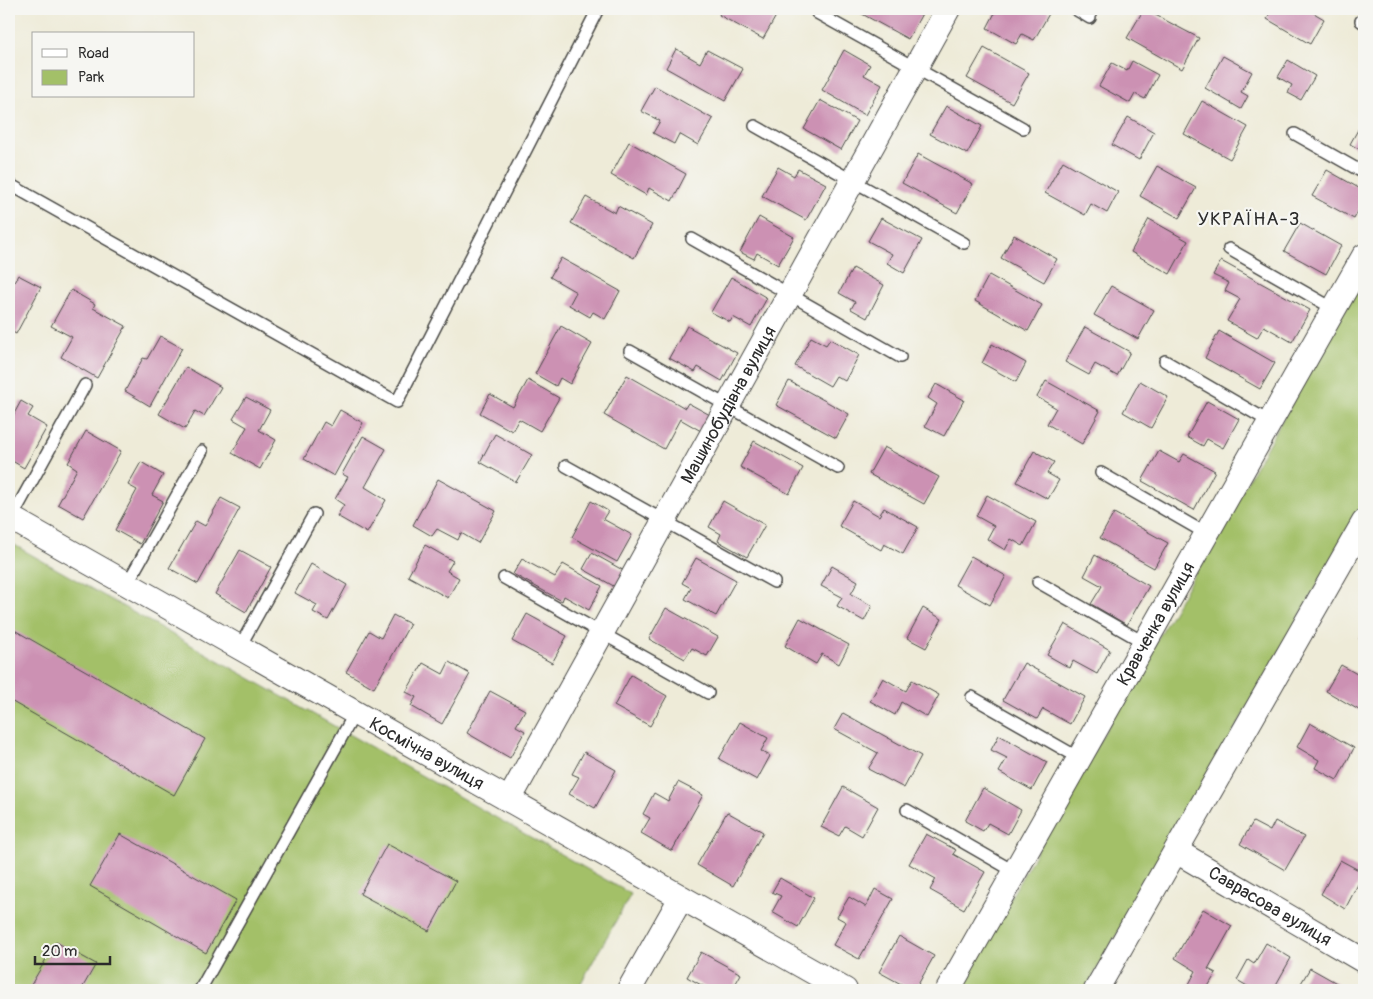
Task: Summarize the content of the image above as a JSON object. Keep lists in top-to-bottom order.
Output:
{
  "streets": {
    "street": [
      "Машинобудівна вулиця",
      "Кравченка вулиця",
      "Космічна вулиця",
      "Саврасова вулиця"
    ]
  },
  "crossings": [
    ["Машинобудівна вулиця", "Космічна вулиця"]
  ],
  "districts": ["УКРАЇНА-3"],
  "legend": ["Road", "Park"],
  "scale_bar": "20 m"
}
